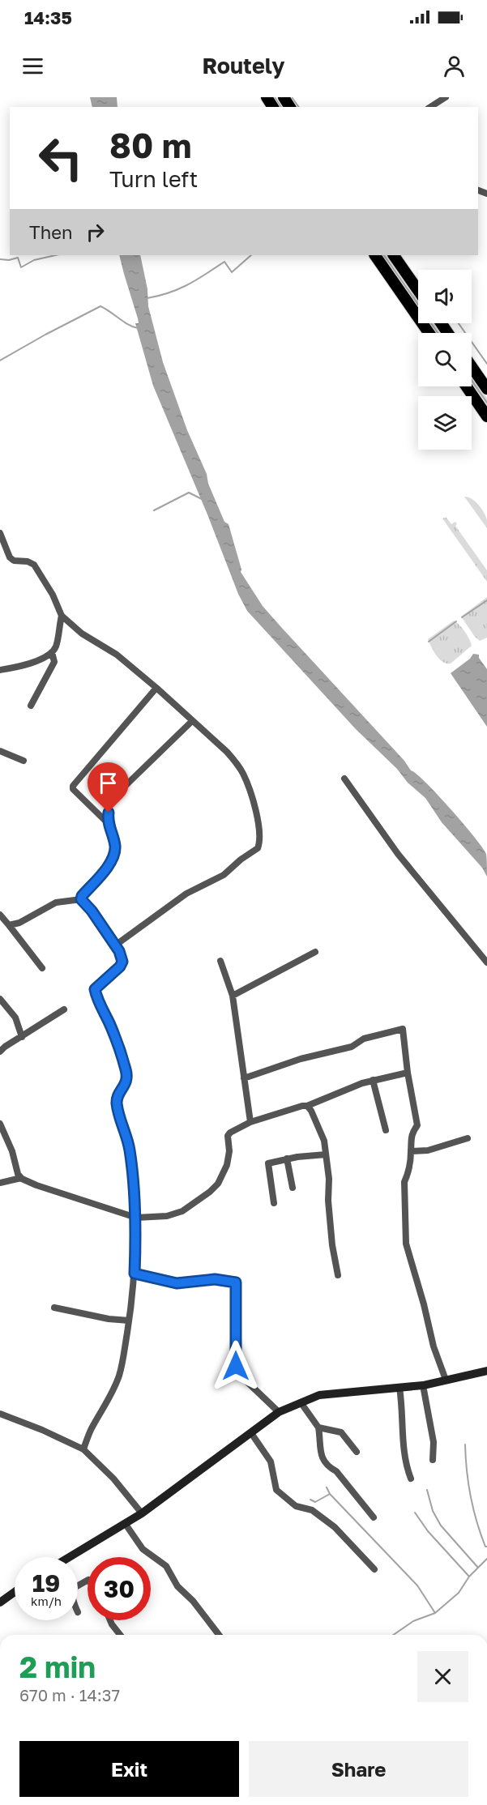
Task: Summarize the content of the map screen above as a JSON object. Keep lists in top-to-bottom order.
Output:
{
  "page": {
    "status": "14:35",
    "header": "Routely",
    "turn": ["80 m", "Turn left"],
    "then": "Then",
    "speed": "19 km/h",
    "limit": "30",
    "heading": ["2 min", "670 m · 14:37"],
    "buttons": ["Exit", "Share"]
  }
}
